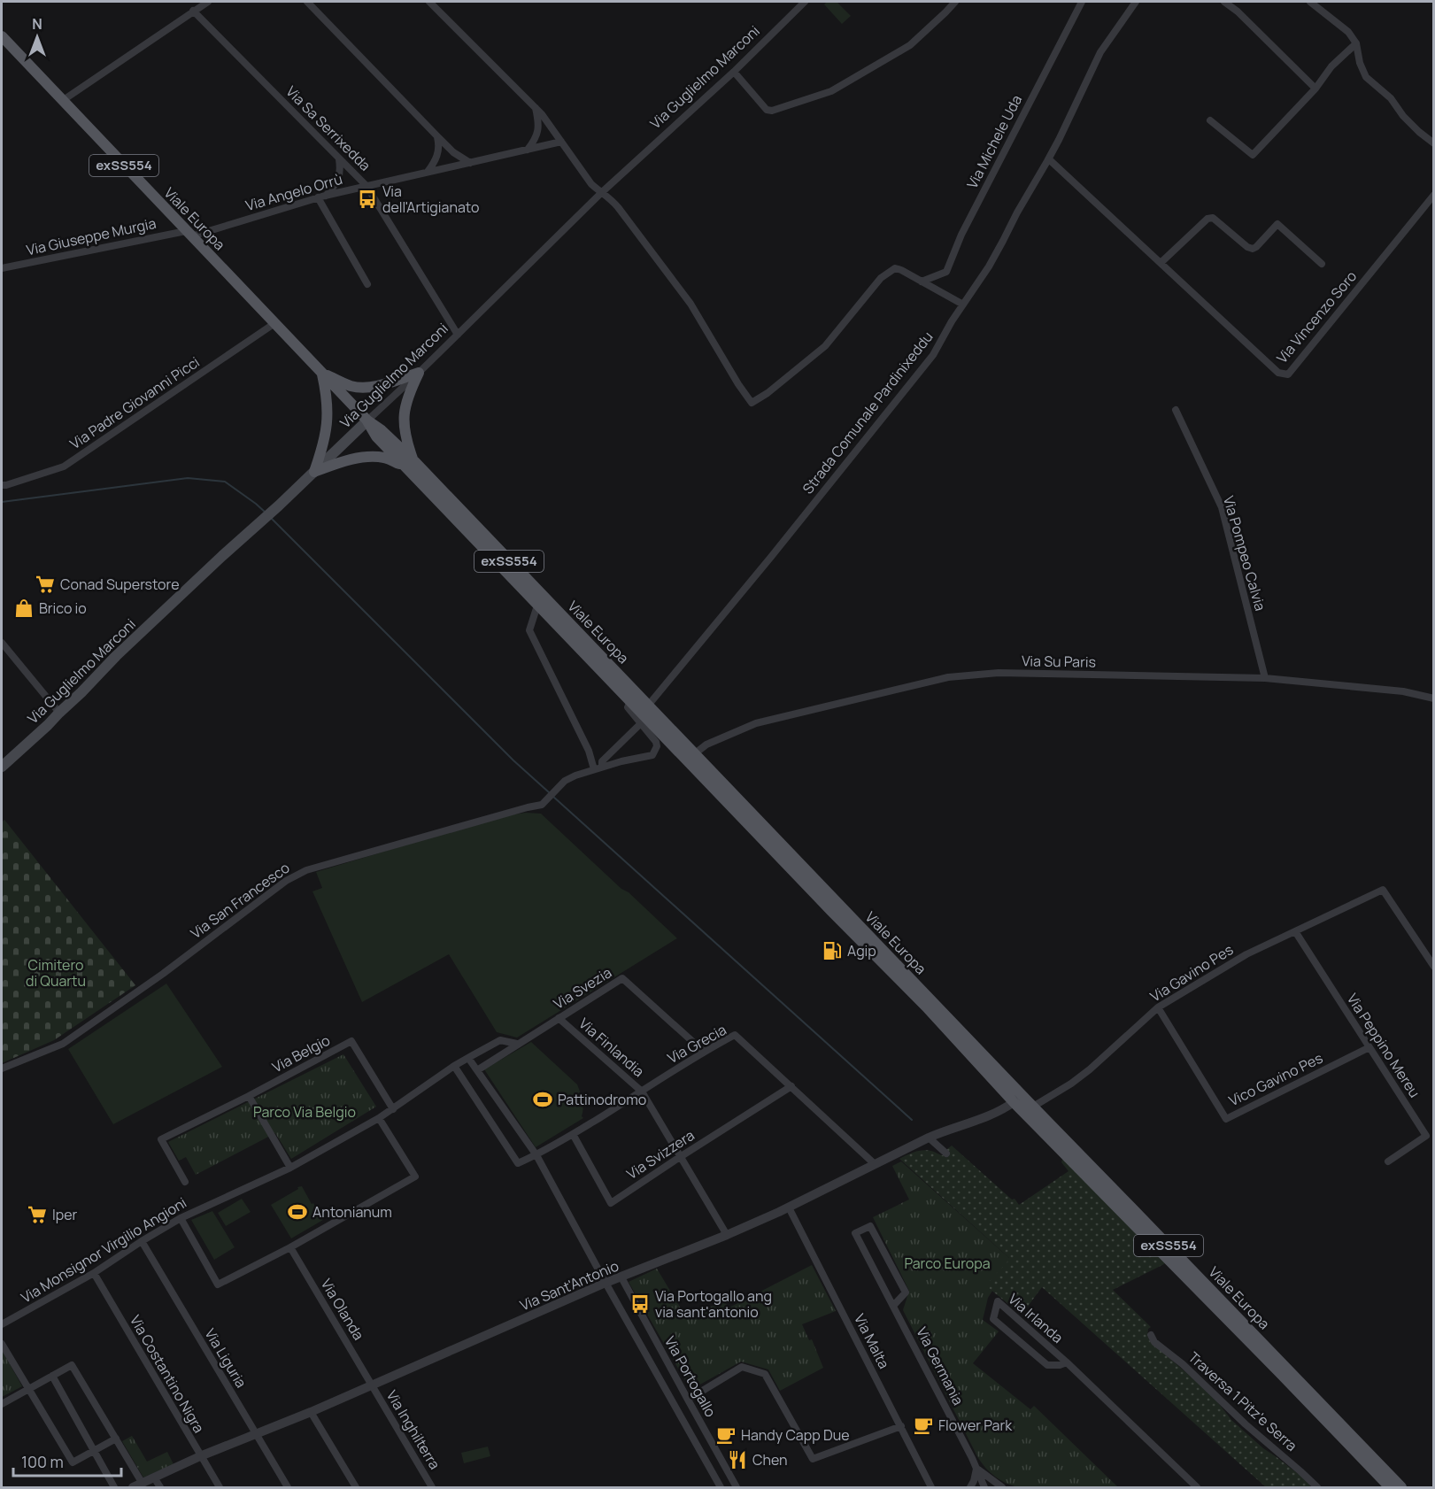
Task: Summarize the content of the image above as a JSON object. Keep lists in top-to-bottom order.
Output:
{
  "streets": {
    "main road": ["Via Guglielmo Marconi", "exSS554", "Viale Europa"],
    "street": [
      "Via Sa Serrixedda",
      "Via Michele Uda",
      "Via Angelo Orrù",
      "Via Giuseppe Murgia",
      "Via Vincenzo Soro",
      "Via Padre Giovanni Picci",
      "Strada Comunale Pardinixeddu",
      "Via Pompeo Calvia",
      "Via Su Paris",
      "Via San Francesco",
      "Via Gavino Pes",
      "Via Svezia",
      "Via Grecia",
      "Via Peppino Mereu",
      "Via Finlandia",
      "Via Belgio",
      "Vico Gavino Pes",
      "Via Svizzera",
      "Via Monsignor Virgilio Angioni",
      "Via Sant'Antonio",
      "Via Olanda",
      "Via Irlanda",
      "Via Malta",
      "Via Liguria",
      "Via Germania",
      "Via Costantino Nigra",
      "Via Portogallo",
      "Traversa 1 Pitz'e Serra",
      "Via Inghilterra"
    ]
  },
  "crossings": [
    ["Via Guglielmo Marconi", "Via Sa Serrixedda"],
    ["Via Guglielmo Marconi", "Viale Europa"],
    ["Via Sa Serrixedda", "Via Angelo Orrù"],
    ["Via Angelo Orrù", "Viale Europa"],
    ["Via Angelo Orrù", "Via Giuseppe Murgia"],
    ["Viale Europa", "Via Giuseppe Murgia"],
    ["Viale Europa", "Via Padre Giovanni Picci"],
    ["Viale Europa", "Strada Comunale Pardinixeddu"],
    ["Viale Europa", "Via Su Paris"],
    ["Viale Europa", "Via San Francesco"],
    ["Viale Europa", "Via Gavino Pes"],
    ["Viale Europa", "Via Sant'Antonio"],
    ["Via Vincenzo Soro", "Strada Comunale Pardinixeddu"],
    ["Via Pompeo Calvia", "Via Su Paris"],
    ["Via Gavino Pes", "Via Peppino Mereu"],
    ["Via Gavino Pes", "Vico Gavino Pes"],
    ["Via Svezia", "Via Grecia"],
    ["Via Svezia", "Via Finlandia"],
    ["Via Svezia", "Via Monsignor Virgilio Angioni"],
    ["Via Svezia", "Via Portogallo"],
    ["Via Grecia", "Via Finlandia"],
    ["Via Grecia", "Via Svizzera"],
    ["Via Grecia", "Via Sant'Antonio"],
    ["Via Grecia", "Via Portogallo"],
    ["Via Peppino Mereu", "Vico Gavino Pes"],
    ["Via Finlandia", "Via Svizzera"],
    ["Via Finlandia", "Via Sant'Antonio"],
    ["Via Belgio", "Via Monsignor Virgilio Angioni"],
    ["Via Monsignor Virgilio Angioni", "Via Liguria"],
    ["Via Monsignor Virgilio Angioni", "Via Costantino Nigra"],
    ["Via Monsignor Virgilio Angioni", "Via Portogallo"],
    ["Via Sant'Antonio", "Via Olanda"],
    ["Via Sant'Antonio", "Via Malta"],
    ["Via Sant'Antonio", "Via Liguria"],
    ["Via Sant'Antonio", "Via Costantino Nigra"],
    ["Via Sant'Antonio", "Via Portogallo"],
    ["Via Sant'Antonio", "Via Inghilterra"],
    ["Via Olanda", "Via Inghilterra"]
  ],
  "parks": ["Cimitero di Quartu", "Parco Via Belgio", "Parco Europa"],
  "places": {
    "bus stop": ["Via dell'Artigianato", "Via Portogallo ang via sant'antonio"],
    "supermarket": ["Conad Superstore", "Iper"],
    "shop": ["Brico io"],
    "fuel station": ["Agip"],
    "sports": ["Pattinodromo", "Antonianum"],
    "cafe": ["Flower Park", "Handy Capp Due"],
    "restaurant": ["Chen"]
  },
  "scale_bar": "100 m",
  "north": "top"
}
